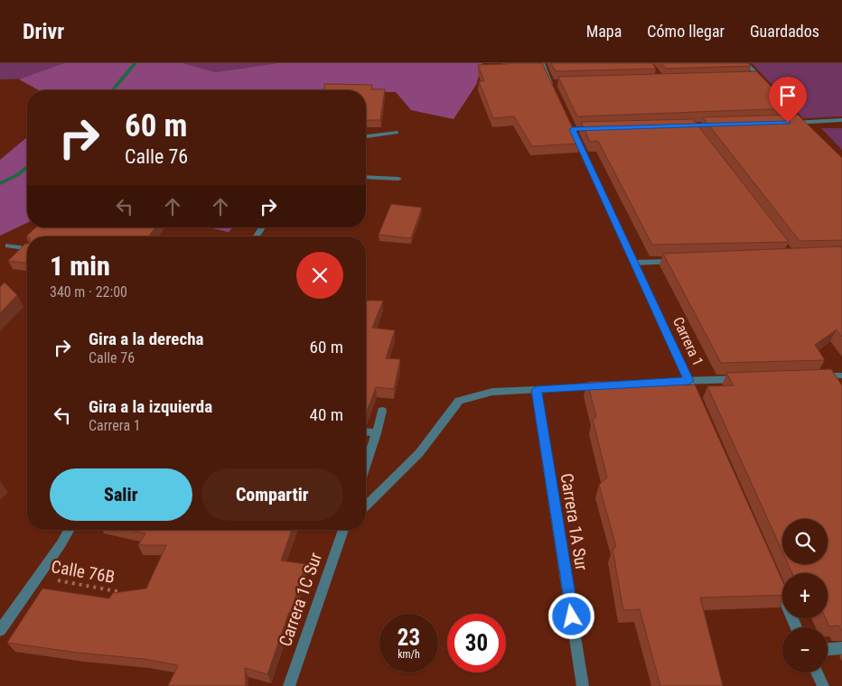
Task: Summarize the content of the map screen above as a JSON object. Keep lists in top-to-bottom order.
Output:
{
  "streets": {
    "street": ["Carrera 1", "Carrera 1A Sur", "Carrera 1C Sur"],
    "path": ["Calle 76B"]
  },
  "page": {
    "header": "Drivr",
    "nav": ["Mapa", "Cómo llegar", "Guardados"],
    "turn": ["60 m", "Calle 76"],
    "heading": ["1 min", "340 m · 22:00"],
    "list": [
      {
        "name": "Gira a la derecha",
        "note": "Calle 76",
        "value": "60 m"
      },
      {
        "name": "Gira a la izquierda",
        "note": "Carrera 1",
        "value": "40 m"
      }
    ],
    "buttons": ["Salir", "Compartir"],
    "map_buttons": ["+", "−"],
    "speed": "23 km/h",
    "limit": "30"
  }
}
